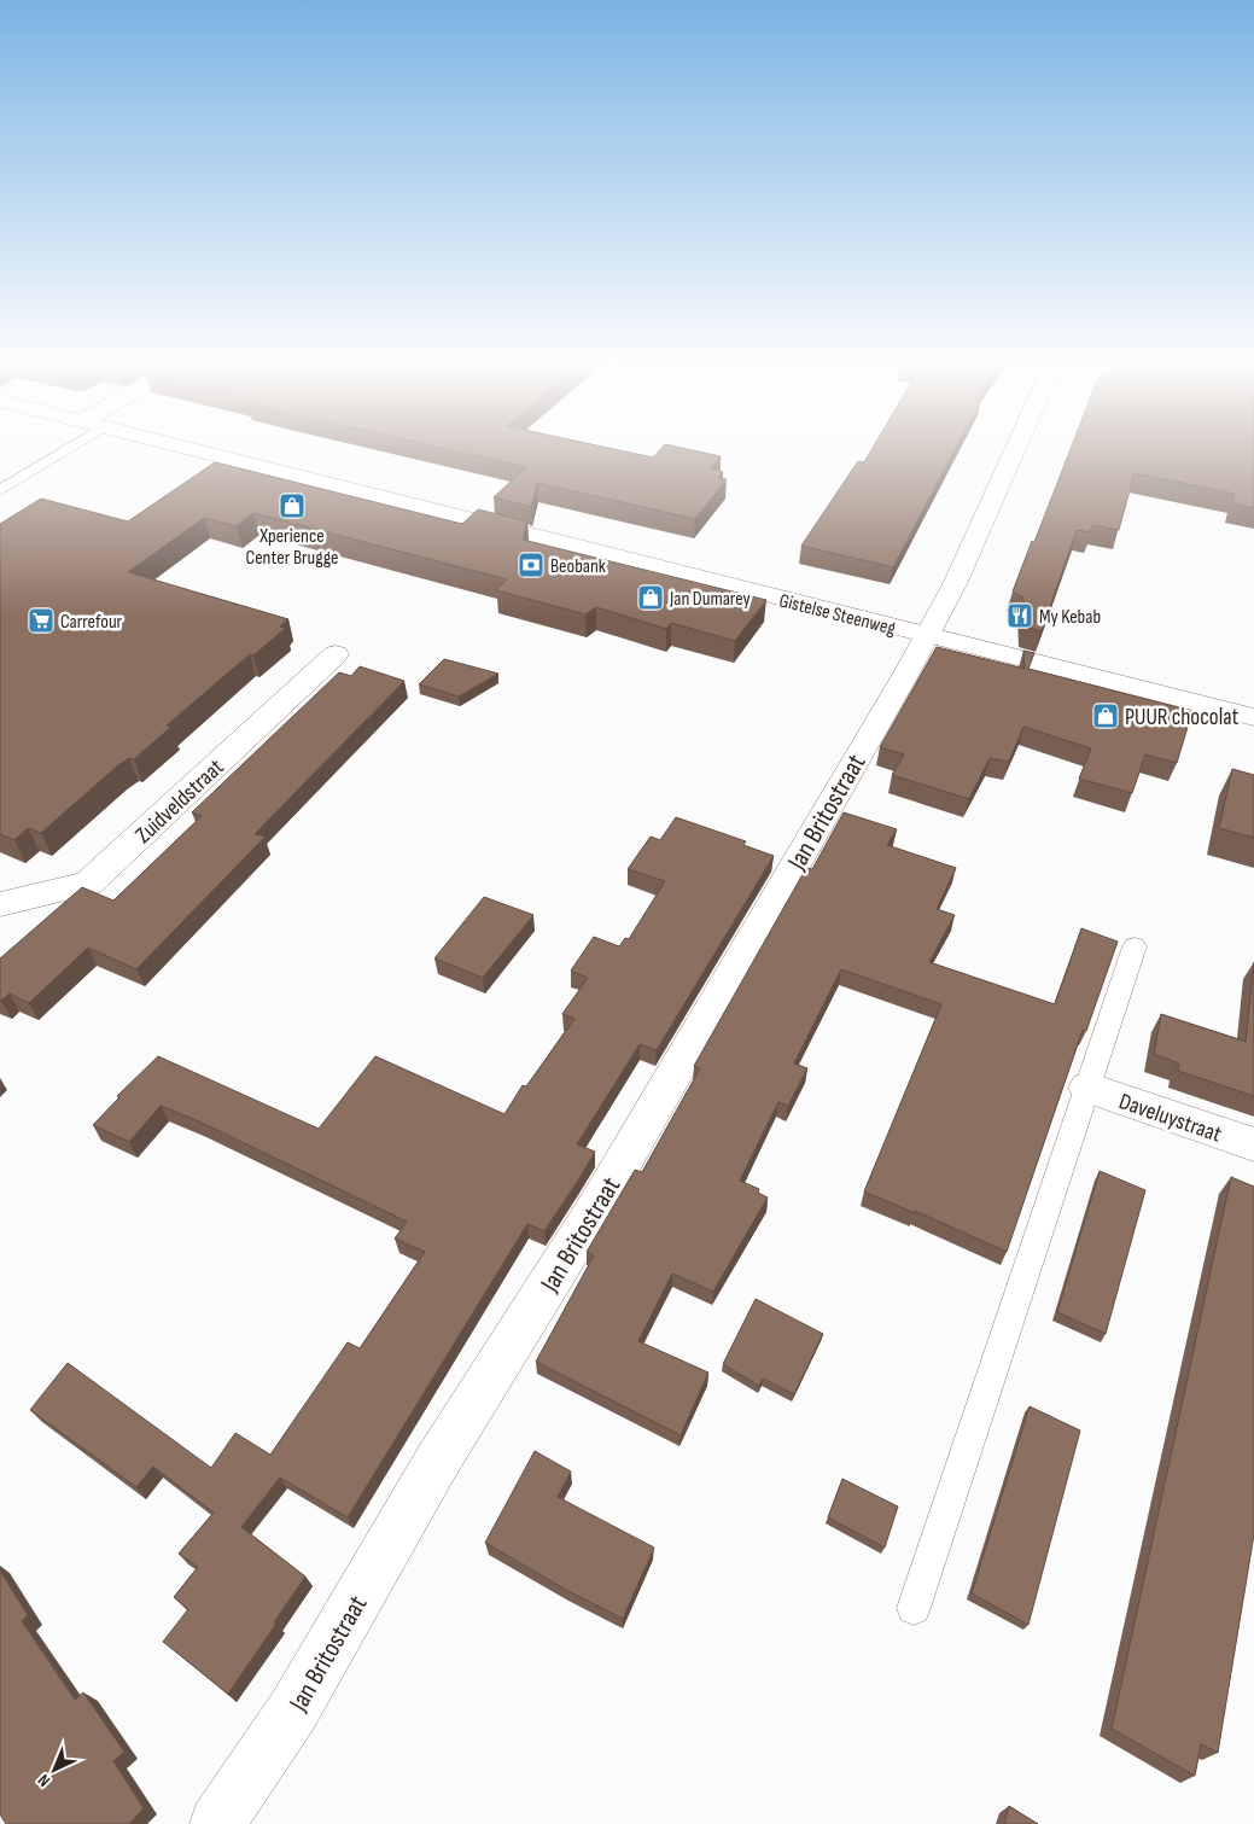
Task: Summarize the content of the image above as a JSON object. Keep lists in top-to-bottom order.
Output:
{
  "streets": {
    "street": [
      "Gistelse Steenweg",
      "Zuidveldstraat",
      "Jan Britostraat",
      "Daveluystraat"
    ]
  },
  "crossings": [
    ["Gistelse Steenweg", "Jan Britostraat"]
  ],
  "places": {
    "shop": ["Xperience Center Brugge", "Jan Dumarey", "PUUR chocolat"],
    "bank": ["Beobank"],
    "restaurant": ["My Kebab"],
    "supermarket": ["Carrefour"]
  },
  "north": "bottom left"
}
